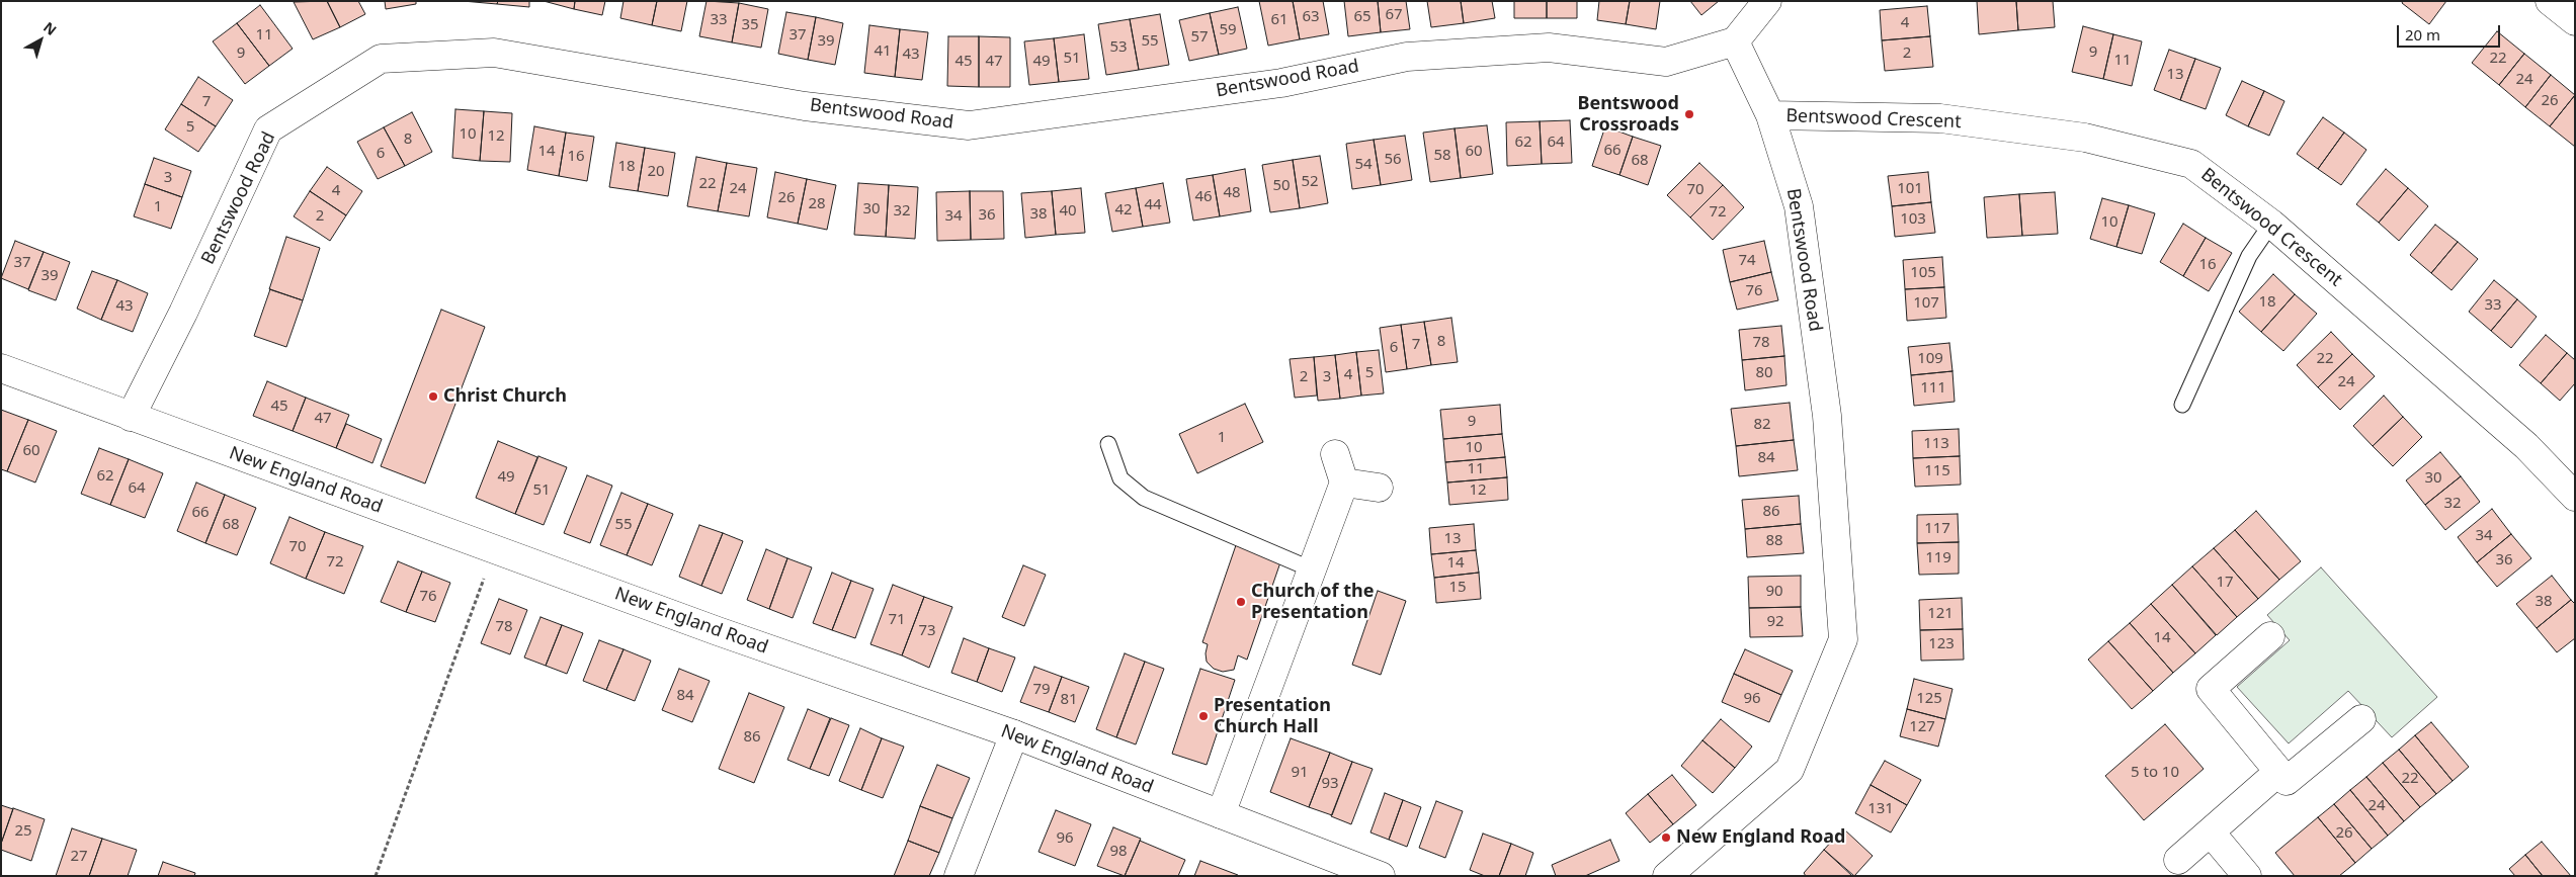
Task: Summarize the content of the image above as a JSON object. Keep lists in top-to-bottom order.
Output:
{
  "streets": {
    "street": ["Bentswood Road", "Bentswood Crescent", "New England Road"]
  },
  "crossings": [
    ["Bentswood Road", "Bentswood Crescent"],
    ["Bentswood Road", "New England Road"]
  ],
  "places": [
    "Bentswood Crossroads",
    "Christ Church",
    "Church of the Presentation",
    "Presentation Church Hall",
    "New England Road"
  ],
  "house_numbers": [
    "67",
    "63",
    "65",
    "33",
    "61",
    "4",
    "35",
    "59",
    "11",
    "37",
    "57",
    "39",
    "55",
    "53",
    "41",
    "9",
    "9",
    "2",
    "43",
    "51",
    "22",
    "11",
    "45",
    "47",
    "49",
    "13",
    "24",
    "26",
    "7",
    "5",
    "10",
    "12",
    "8",
    "62",
    "64",
    "66",
    "14",
    "60",
    "6",
    "58",
    "16",
    "56",
    "68",
    "54",
    "18",
    "20",
    "3",
    "52",
    "22",
    "50",
    "24",
    "101",
    "70",
    "4",
    "48",
    "46",
    "26",
    "28",
    "44",
    "1",
    "30",
    "42",
    "32",
    "40",
    "72",
    "38",
    "36",
    "2",
    "34",
    "103",
    "10",
    "74",
    "37",
    "16",
    "105",
    "39",
    "76",
    "18",
    "107",
    "33",
    "43",
    "8",
    "78",
    "7",
    "6",
    "109",
    "22",
    "5",
    "80",
    "4",
    "2",
    "3",
    "24",
    "111",
    "45",
    "47",
    "9",
    "82",
    "1",
    "113",
    "10",
    "60",
    "84",
    "11",
    "115",
    "62",
    "49",
    "30",
    "64",
    "51",
    "12",
    "32",
    "86",
    "66",
    "68",
    "55",
    "117",
    "34",
    "13",
    "88",
    "70",
    "119",
    "36",
    "72",
    "14",
    "17",
    "15",
    "90",
    "76",
    "38",
    "121",
    "71",
    "92",
    "78",
    "73",
    "14",
    "123",
    "79",
    "84",
    "96",
    "125",
    "81",
    "127",
    "86",
    "91",
    "5 to 10",
    "22",
    "93",
    "24",
    "131",
    "25",
    "26",
    "96",
    "98",
    "27"
  ],
  "scale_bar": "20 m",
  "north": "top right"
}
